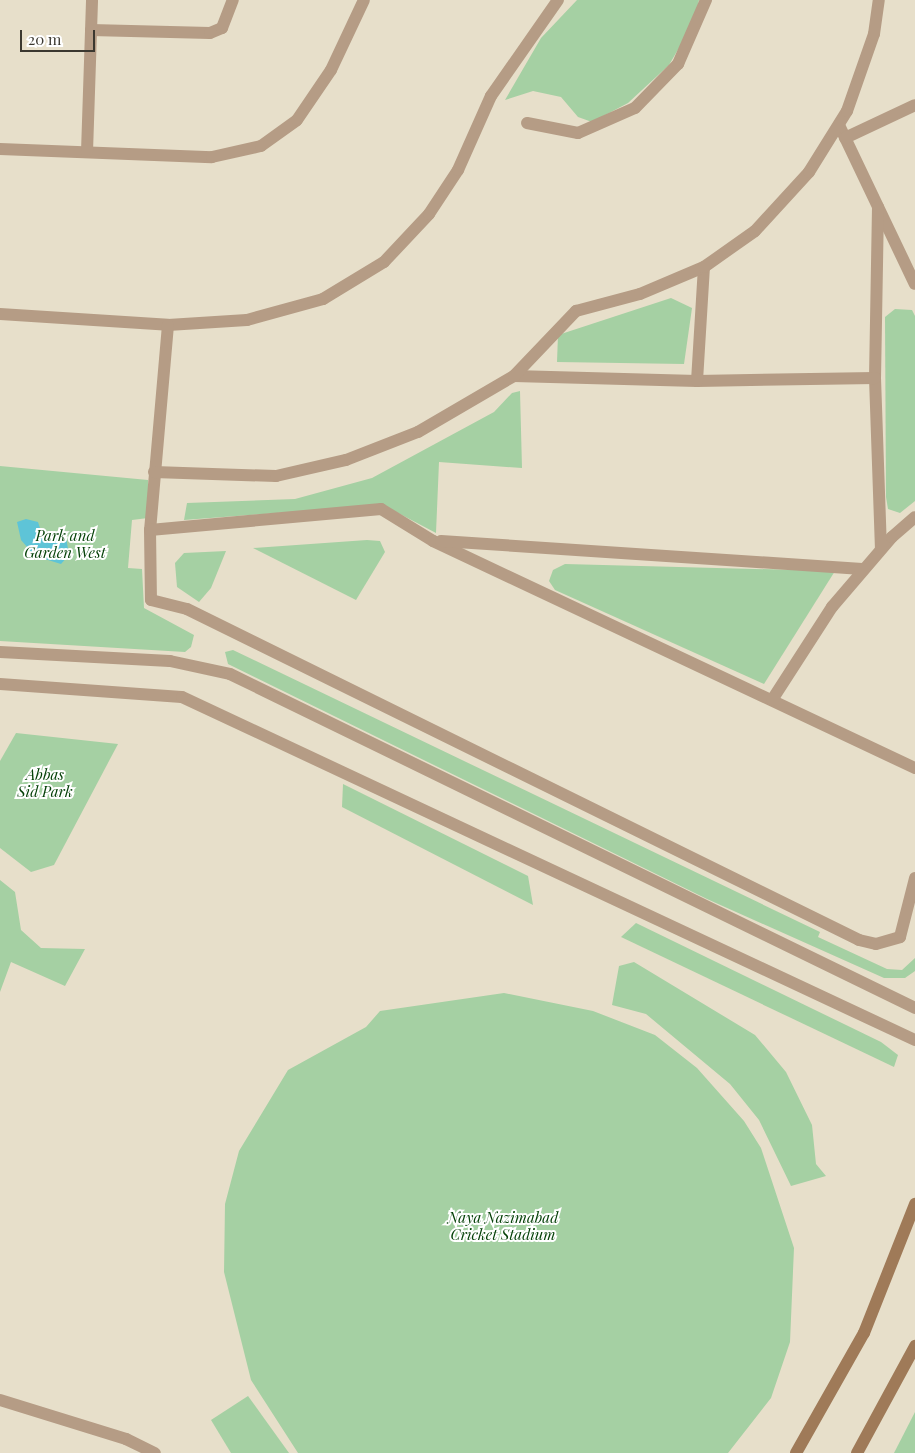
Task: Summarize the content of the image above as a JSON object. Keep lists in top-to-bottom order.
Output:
{
  "parks": ["Park and Garden West", "Abbas Sid Park", "Naya Nazimabad Cricket Stadium"],
  "scale_bar": "20 m"
}
